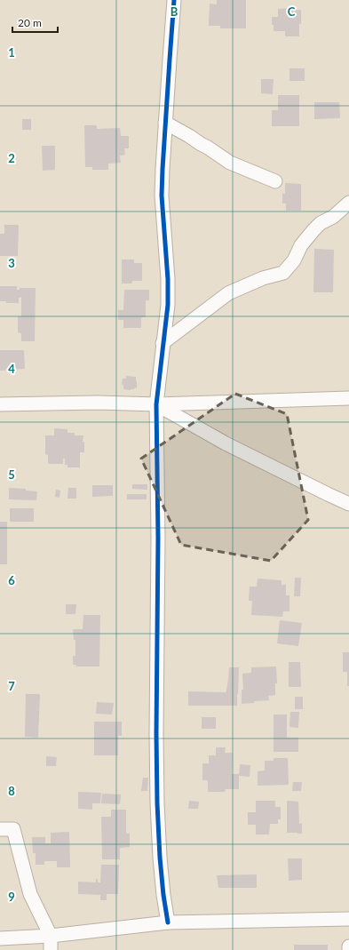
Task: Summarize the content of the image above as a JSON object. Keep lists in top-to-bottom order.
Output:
{
  "scale_bar": "20 m",
  "grid": {
    "columns": ["B", "C"],
    "rows": [
      "1",
      "2",
      "3",
      "4",
      "5",
      "6",
      "7",
      "8",
      "9"
    ]
  }
}
